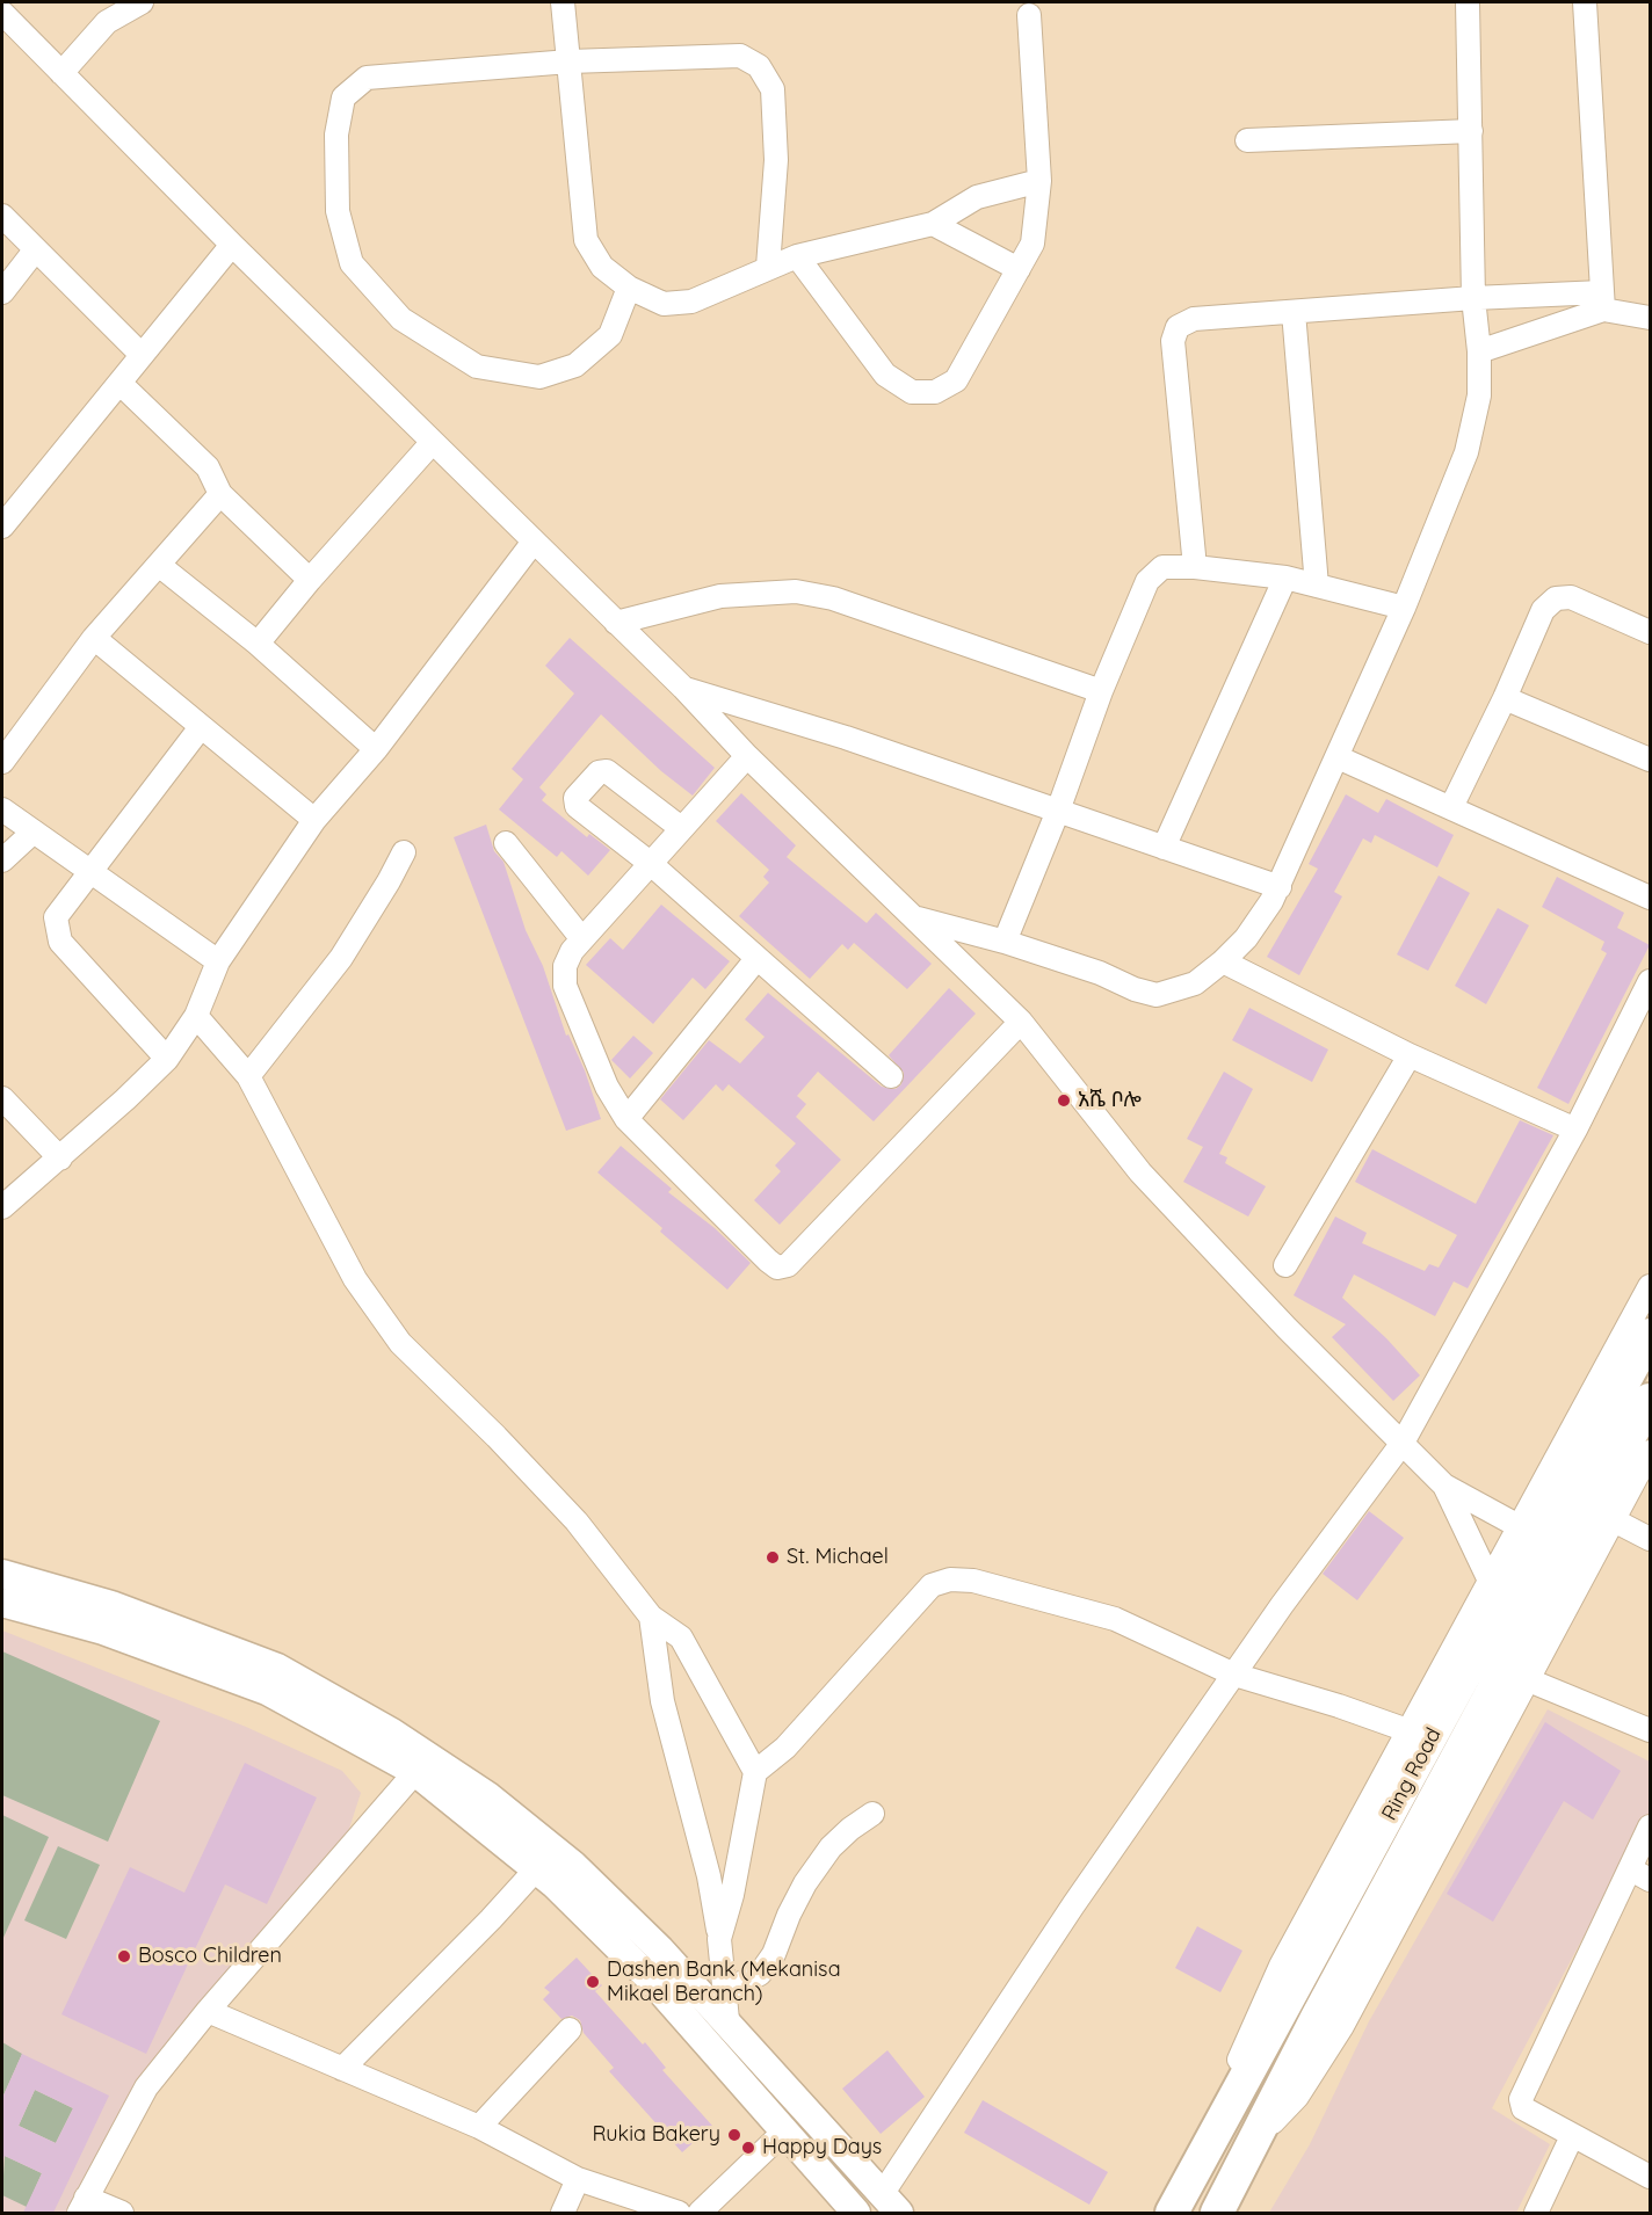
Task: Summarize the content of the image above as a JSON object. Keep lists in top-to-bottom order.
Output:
{
  "streets": {
    "highway": ["Ring Road"]
  },
  "places": [
    "አሼ ቦሎ",
    "St. Michael",
    "Bosco Children",
    "Dashen Bank (Mekanisa Mikael Beranch)",
    "Rukia Bakery",
    "Happy Days"
  ]
}
